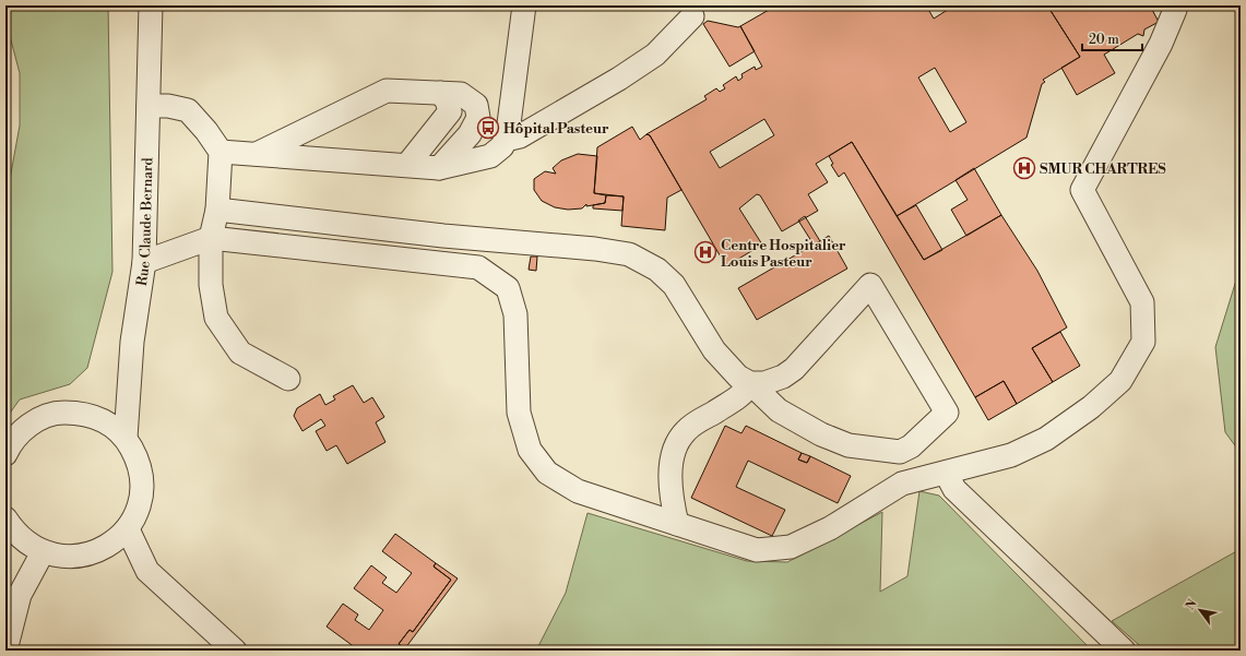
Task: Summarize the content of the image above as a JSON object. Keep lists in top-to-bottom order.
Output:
{
  "streets": {
    "street": ["Rue Claude Bernard"]
  },
  "places": {
    "bus stop": ["Hôpital Pasteur"],
    "hospital": ["SMUR CHARTRES", "Centre Hospitalier Louis Pasteur"]
  },
  "scale_bar": "20 m",
  "north": "top left"
}
